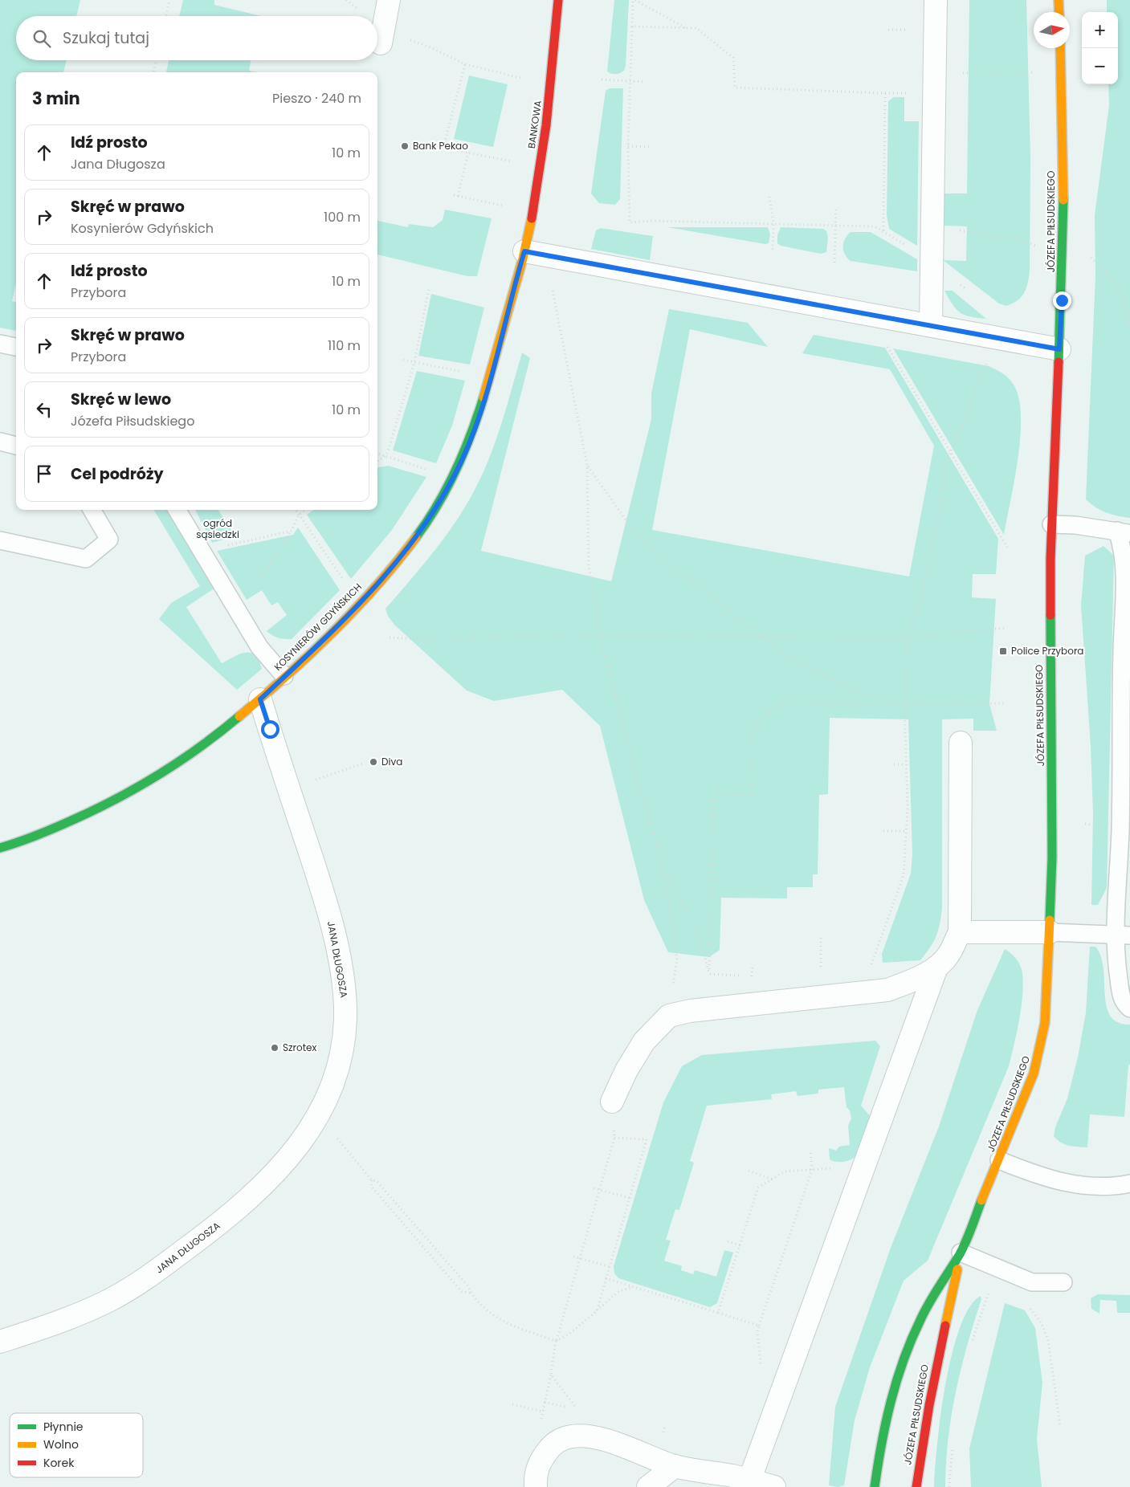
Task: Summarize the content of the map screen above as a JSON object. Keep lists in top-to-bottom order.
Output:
{
  "streets": {
    "street": [
      "BANKOWA",
      "JÓZEFA PIŁSUDSKIEGO",
      "KOSYNIERÓW GDYŃSKICH",
      "JANA DŁUGOSZA"
    ]
  },
  "crossings": [
    ["BANKOWA", "KOSYNIERÓW GDYŃSKICH"],
    ["KOSYNIERÓW GDYŃSKICH", "JANA DŁUGOSZA"]
  ],
  "parks": ["ogród sąsiedzki"],
  "places": {
    "other": ["Bank Pekao", "Diva", "Szrotex"],
    "transit": ["Police Przybora"]
  },
  "legend": ["Płynnie", "Wolno", "Korek"],
  "north": "right",
  "page": {
    "map_buttons": ["+", "−"],
    "search": "Szukaj tutaj",
    "heading": ["3 min", "Pieszo · 240 m"],
    "list": [
      ["Idź prosto", "Jana Długosza", "10 m"],
      ["Skręć w prawo", "Kosynierów Gdyńskich", "100 m"],
      ["Idź prosto", "Przybora", "10 m"],
      ["Skręć w prawo", "Przybora", "110 m"],
      ["Skręć w lewo", "Józefa Piłsudskiego", "10 m"],
      "Cel podróży"
    ]
  }
}
